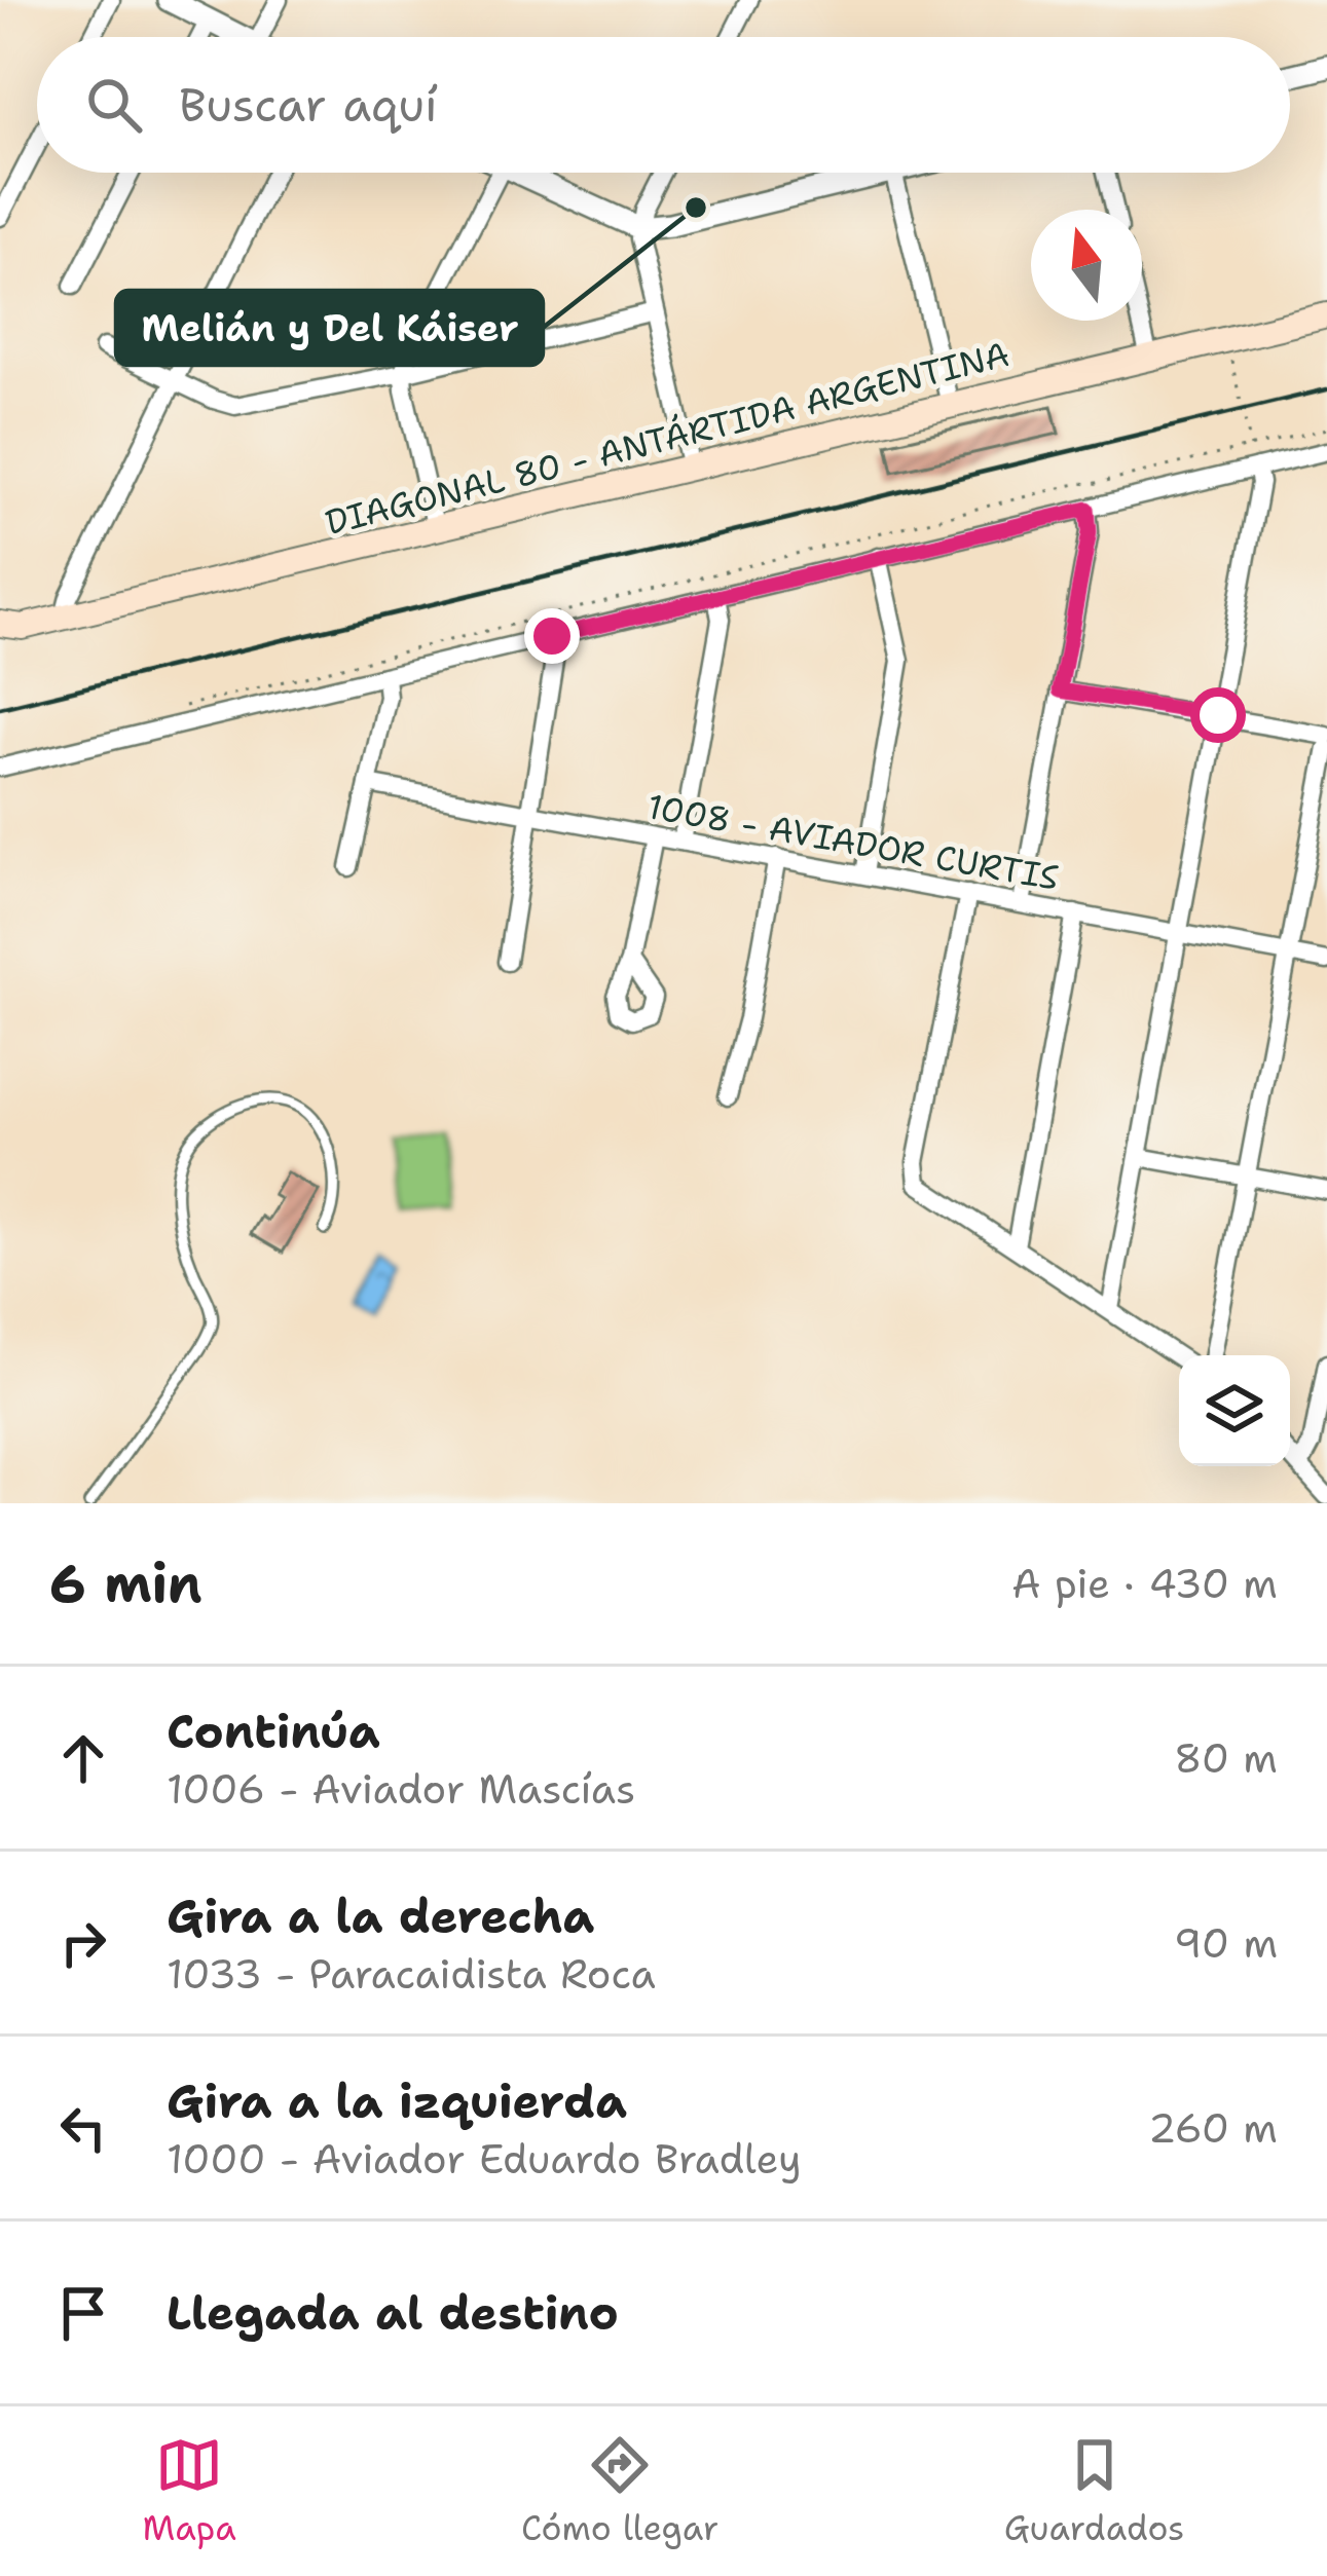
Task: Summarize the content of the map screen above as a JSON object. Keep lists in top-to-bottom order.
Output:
{
  "streets": {
    "main road": ["DIAGONAL 80 - ANTÁRTIDA ARGENTINA"],
    "street": ["1008 - AVIADOR CURTIS"]
  },
  "places": ["Melián y Del Káiser"],
  "north": "top",
  "page": {
    "search": "Buscar aquí",
    "heading": ["6 min", "A pie · 430 m"],
    "list": [
      ["Continúa", "1006 - Aviador Mascías", "80 m"],
      ["Gira a la derecha", "1033 - Paracaidista Roca", "90 m"],
      ["Gira a la izquierda", "1000 - Aviador Eduardo Bradley", "260 m"],
      "Llegada al destino"
    ],
    "nav": ["Mapa", "Cómo llegar", "Guardados"]
  }
}
